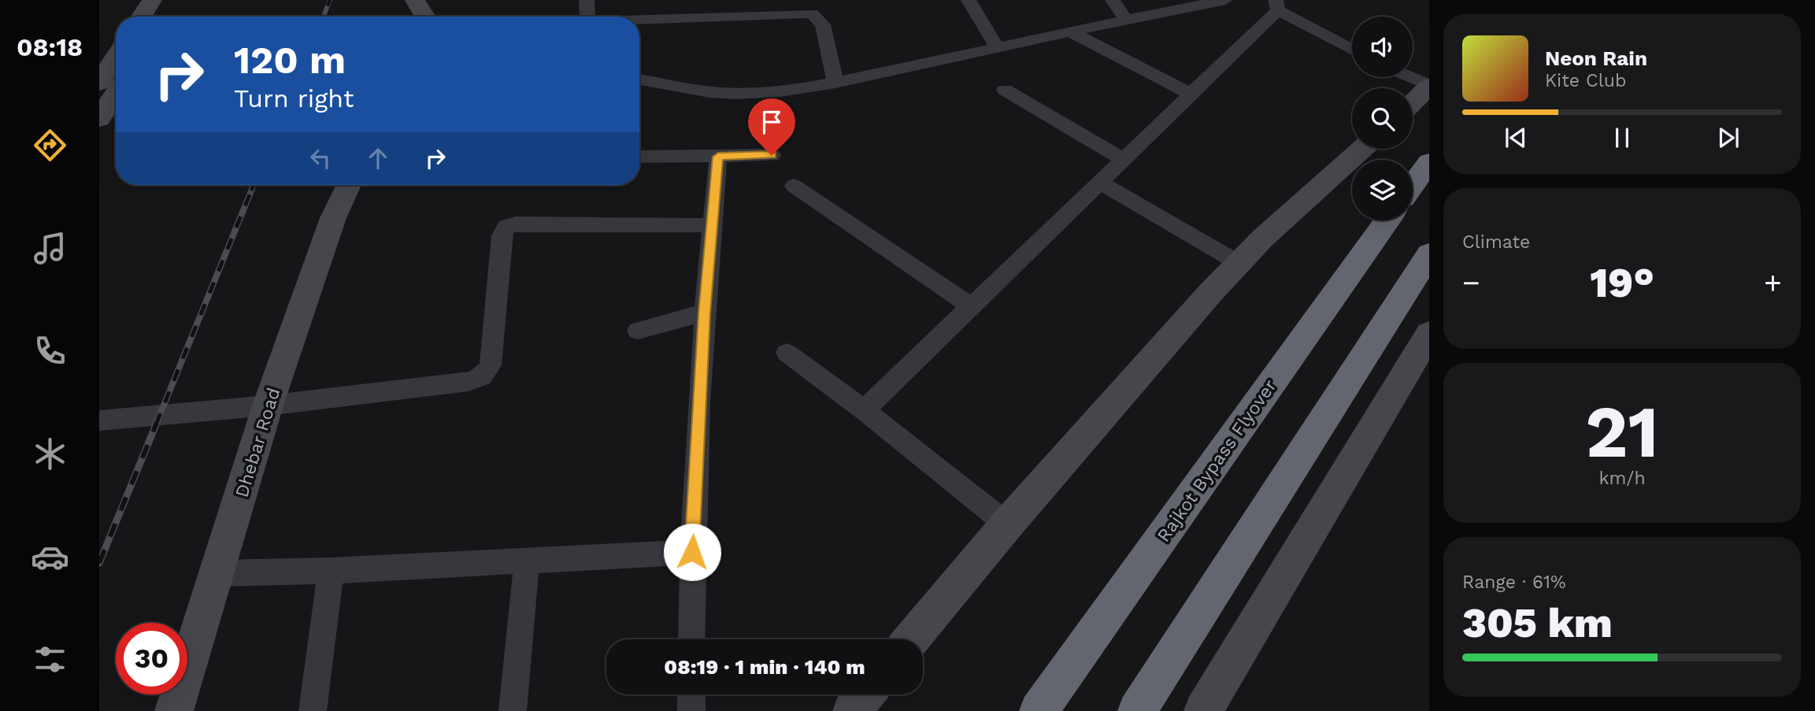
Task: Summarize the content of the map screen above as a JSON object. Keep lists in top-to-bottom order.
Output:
{
  "streets": {
    "highway": ["Rajkot Bypass Flyover"],
    "street": ["Dhebar Road"]
  },
  "page": {
    "tabs": "08:18",
    "turn": ["120 m", "Turn right"],
    "song": ["Neon Rain", "Kite Club"],
    "tile": [
      "Climate",
      ["21", "km/h"],
      ["Range · 61%", "305 km"]
    ],
    "heat": ["−", "19°", "+"],
    "limit": "30",
    "trip": "08:19 · 1 min · 140 m"
  }
}
